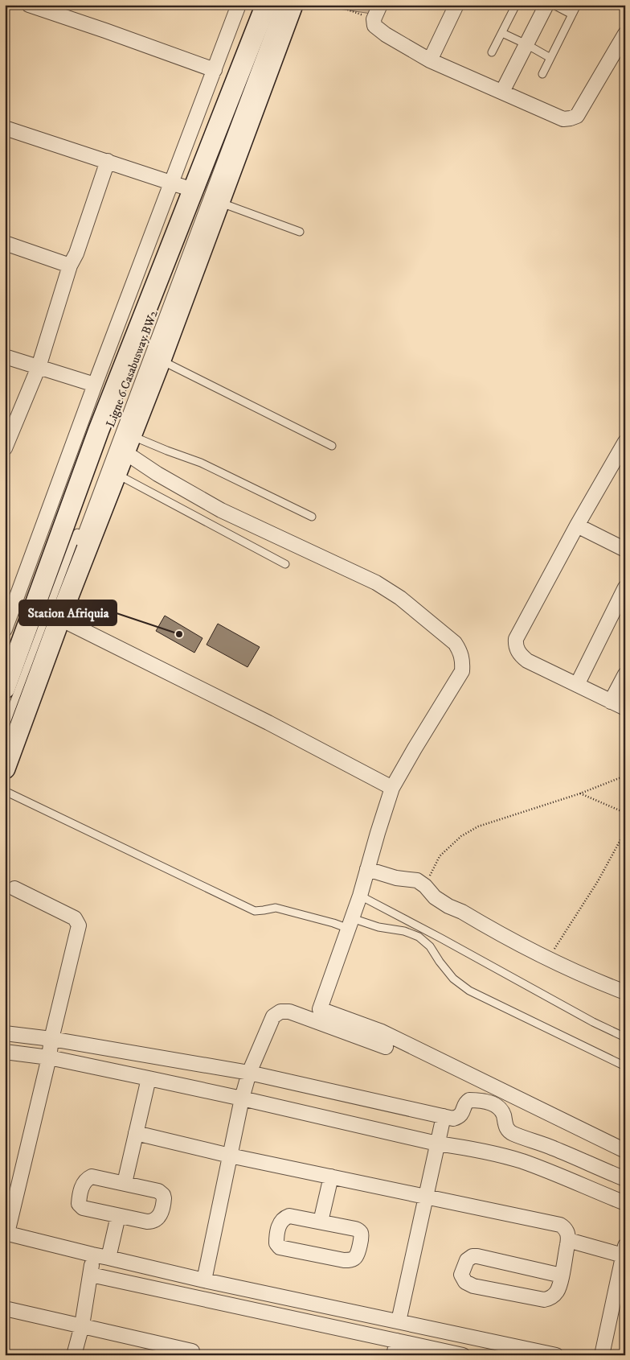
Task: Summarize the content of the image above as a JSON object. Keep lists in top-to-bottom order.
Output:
{
  "streets": {
    "lane": ["Ligne 6 Casabusway BW2"]
  },
  "places": ["Station Afriquia"]
}
